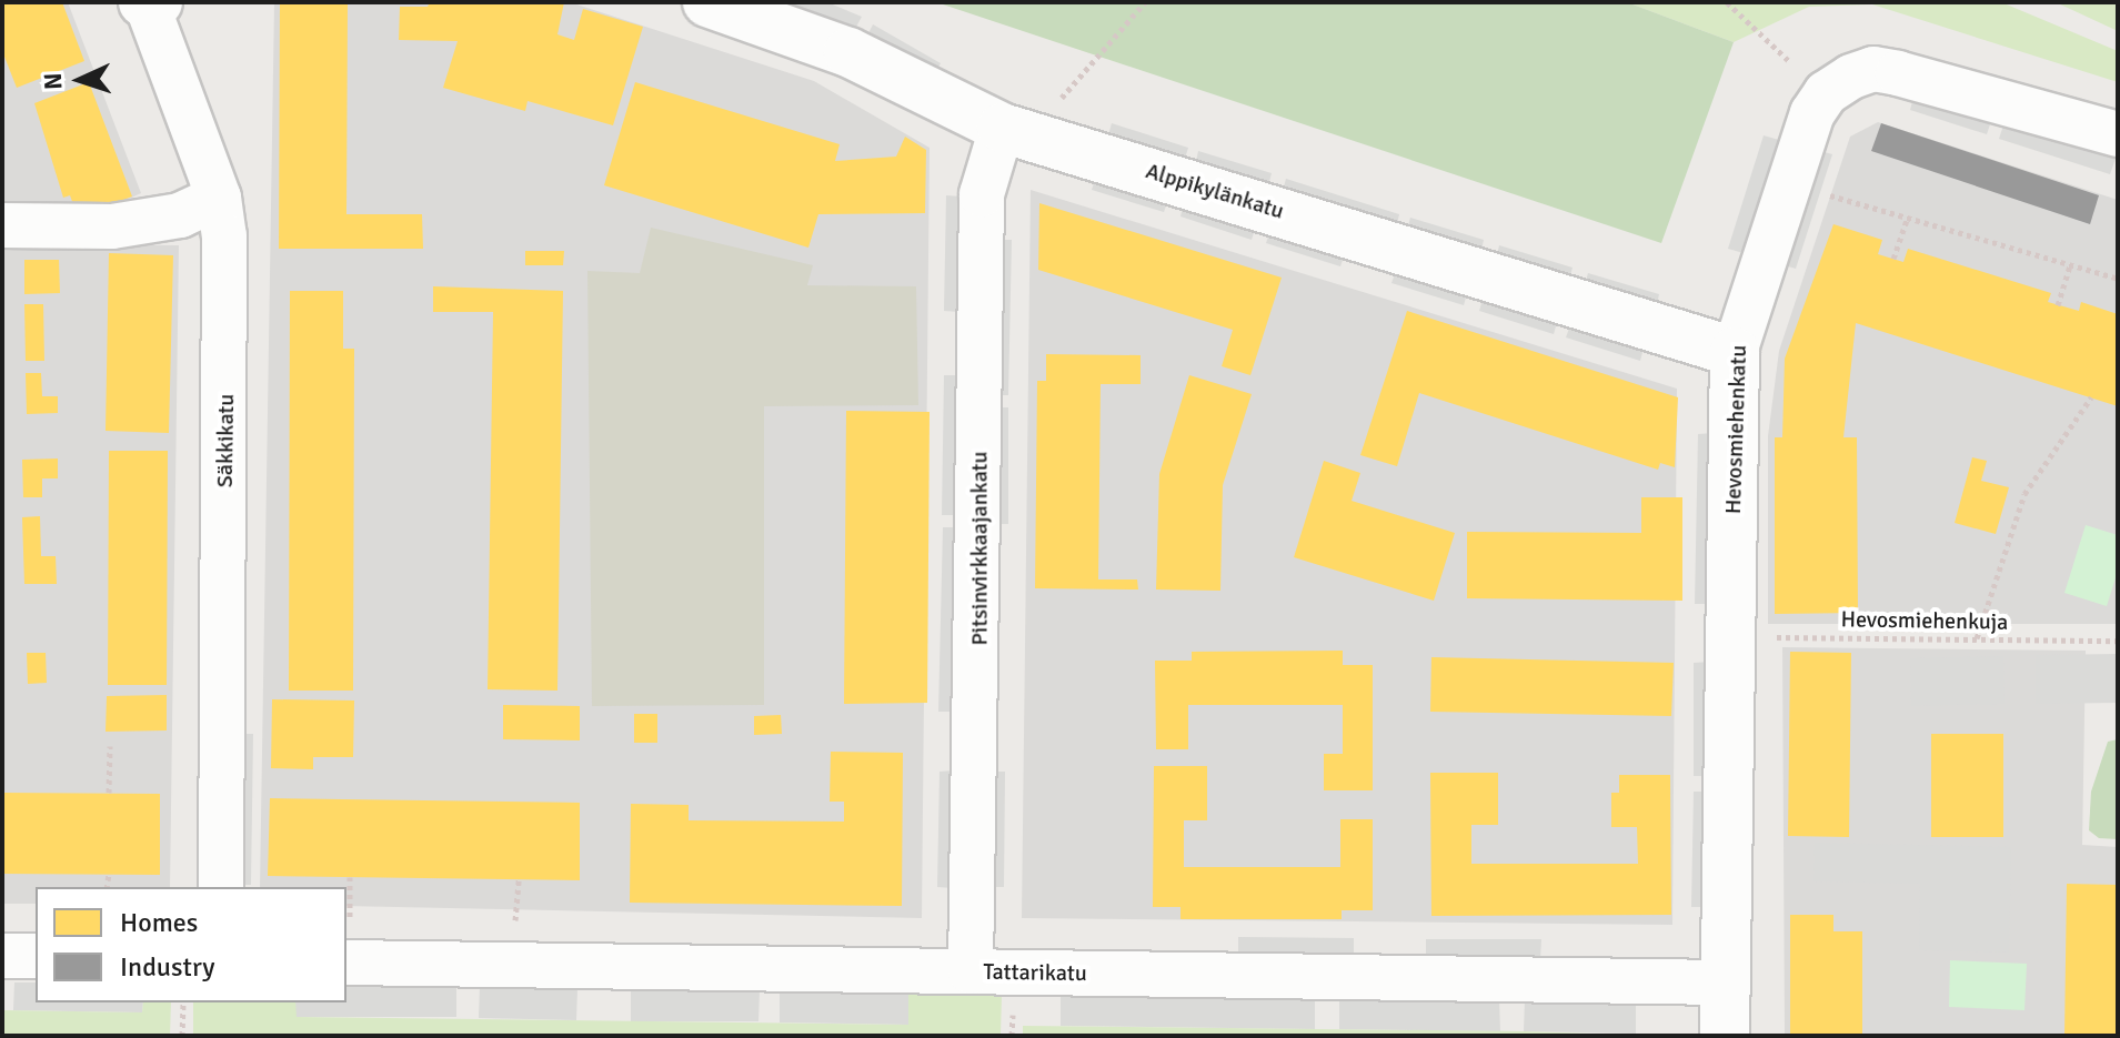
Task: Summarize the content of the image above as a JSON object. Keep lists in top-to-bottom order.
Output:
{
  "streets": {
    "street": [
      "Alppikylänkatu",
      "Hevosmiehenkatu",
      "Säkkikatu",
      "Pitsinvirkkaajankatu",
      "Tattarikatu"
    ],
    "path": ["Hevosmiehenkuja"]
  },
  "crossings": [
    ["Alppikylänkatu", "Hevosmiehenkatu"],
    ["Alppikylänkatu", "Pitsinvirkkaajankatu"],
    ["Hevosmiehenkatu", "Hevosmiehenkuja"],
    ["Hevosmiehenkatu", "Tattarikatu"],
    ["Pitsinvirkkaajankatu", "Tattarikatu"]
  ],
  "legend": ["Homes", "Industry"],
  "north": "left"
}
